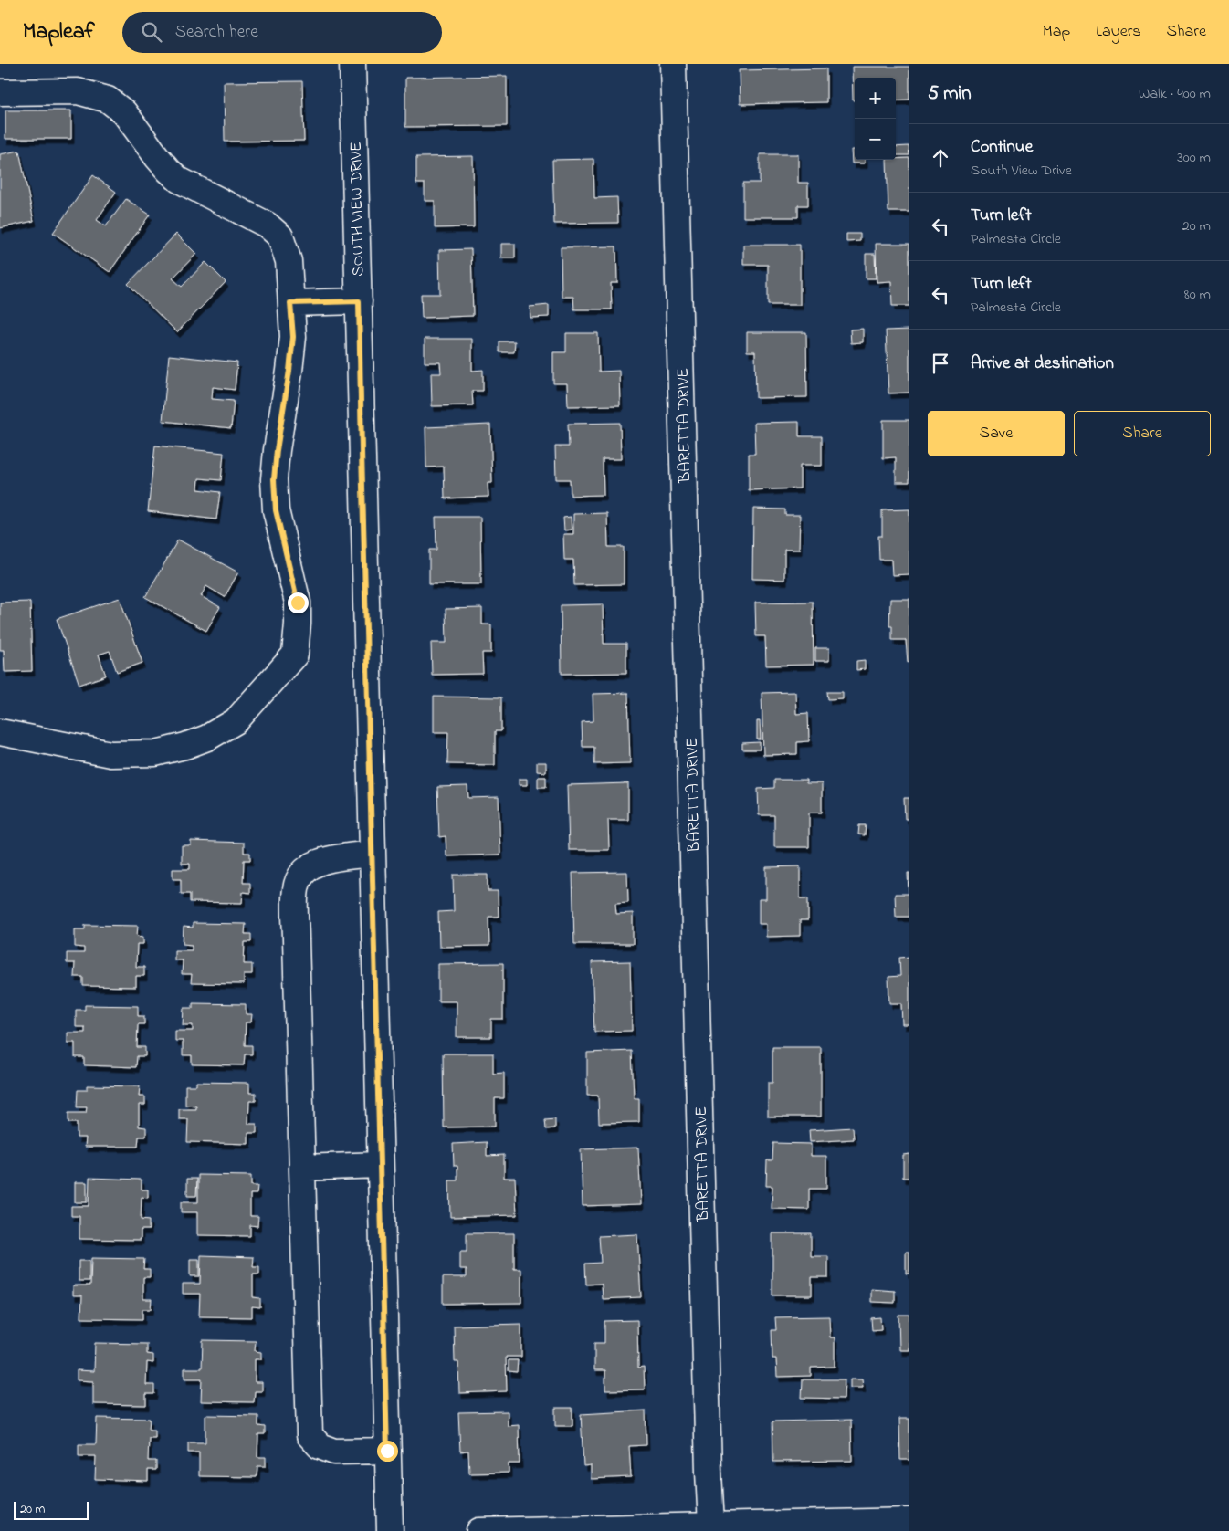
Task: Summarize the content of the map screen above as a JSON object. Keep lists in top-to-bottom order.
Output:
{
  "streets": {
    "street": ["SOUTH VIEW DRIVE", "BARETTA DRIVE"]
  },
  "scale_bar": "20 m",
  "page": {
    "header": "Mapleaf",
    "search": "Search here",
    "nav": ["Map", "Layers", "Share"],
    "heading": ["5 min", "Walk · 400 m"],
    "map_buttons": ["+", "−"],
    "list": [
      ["Continue", "South View Drive", "300 m"],
      ["Turn left", "Palmesta Circle", "20 m"],
      ["Turn left", "Palmesta Circle", "80 m"],
      "Arrive at destination"
    ],
    "buttons": ["Save", "Share"],
    "scale": "20 m"
  }
}
